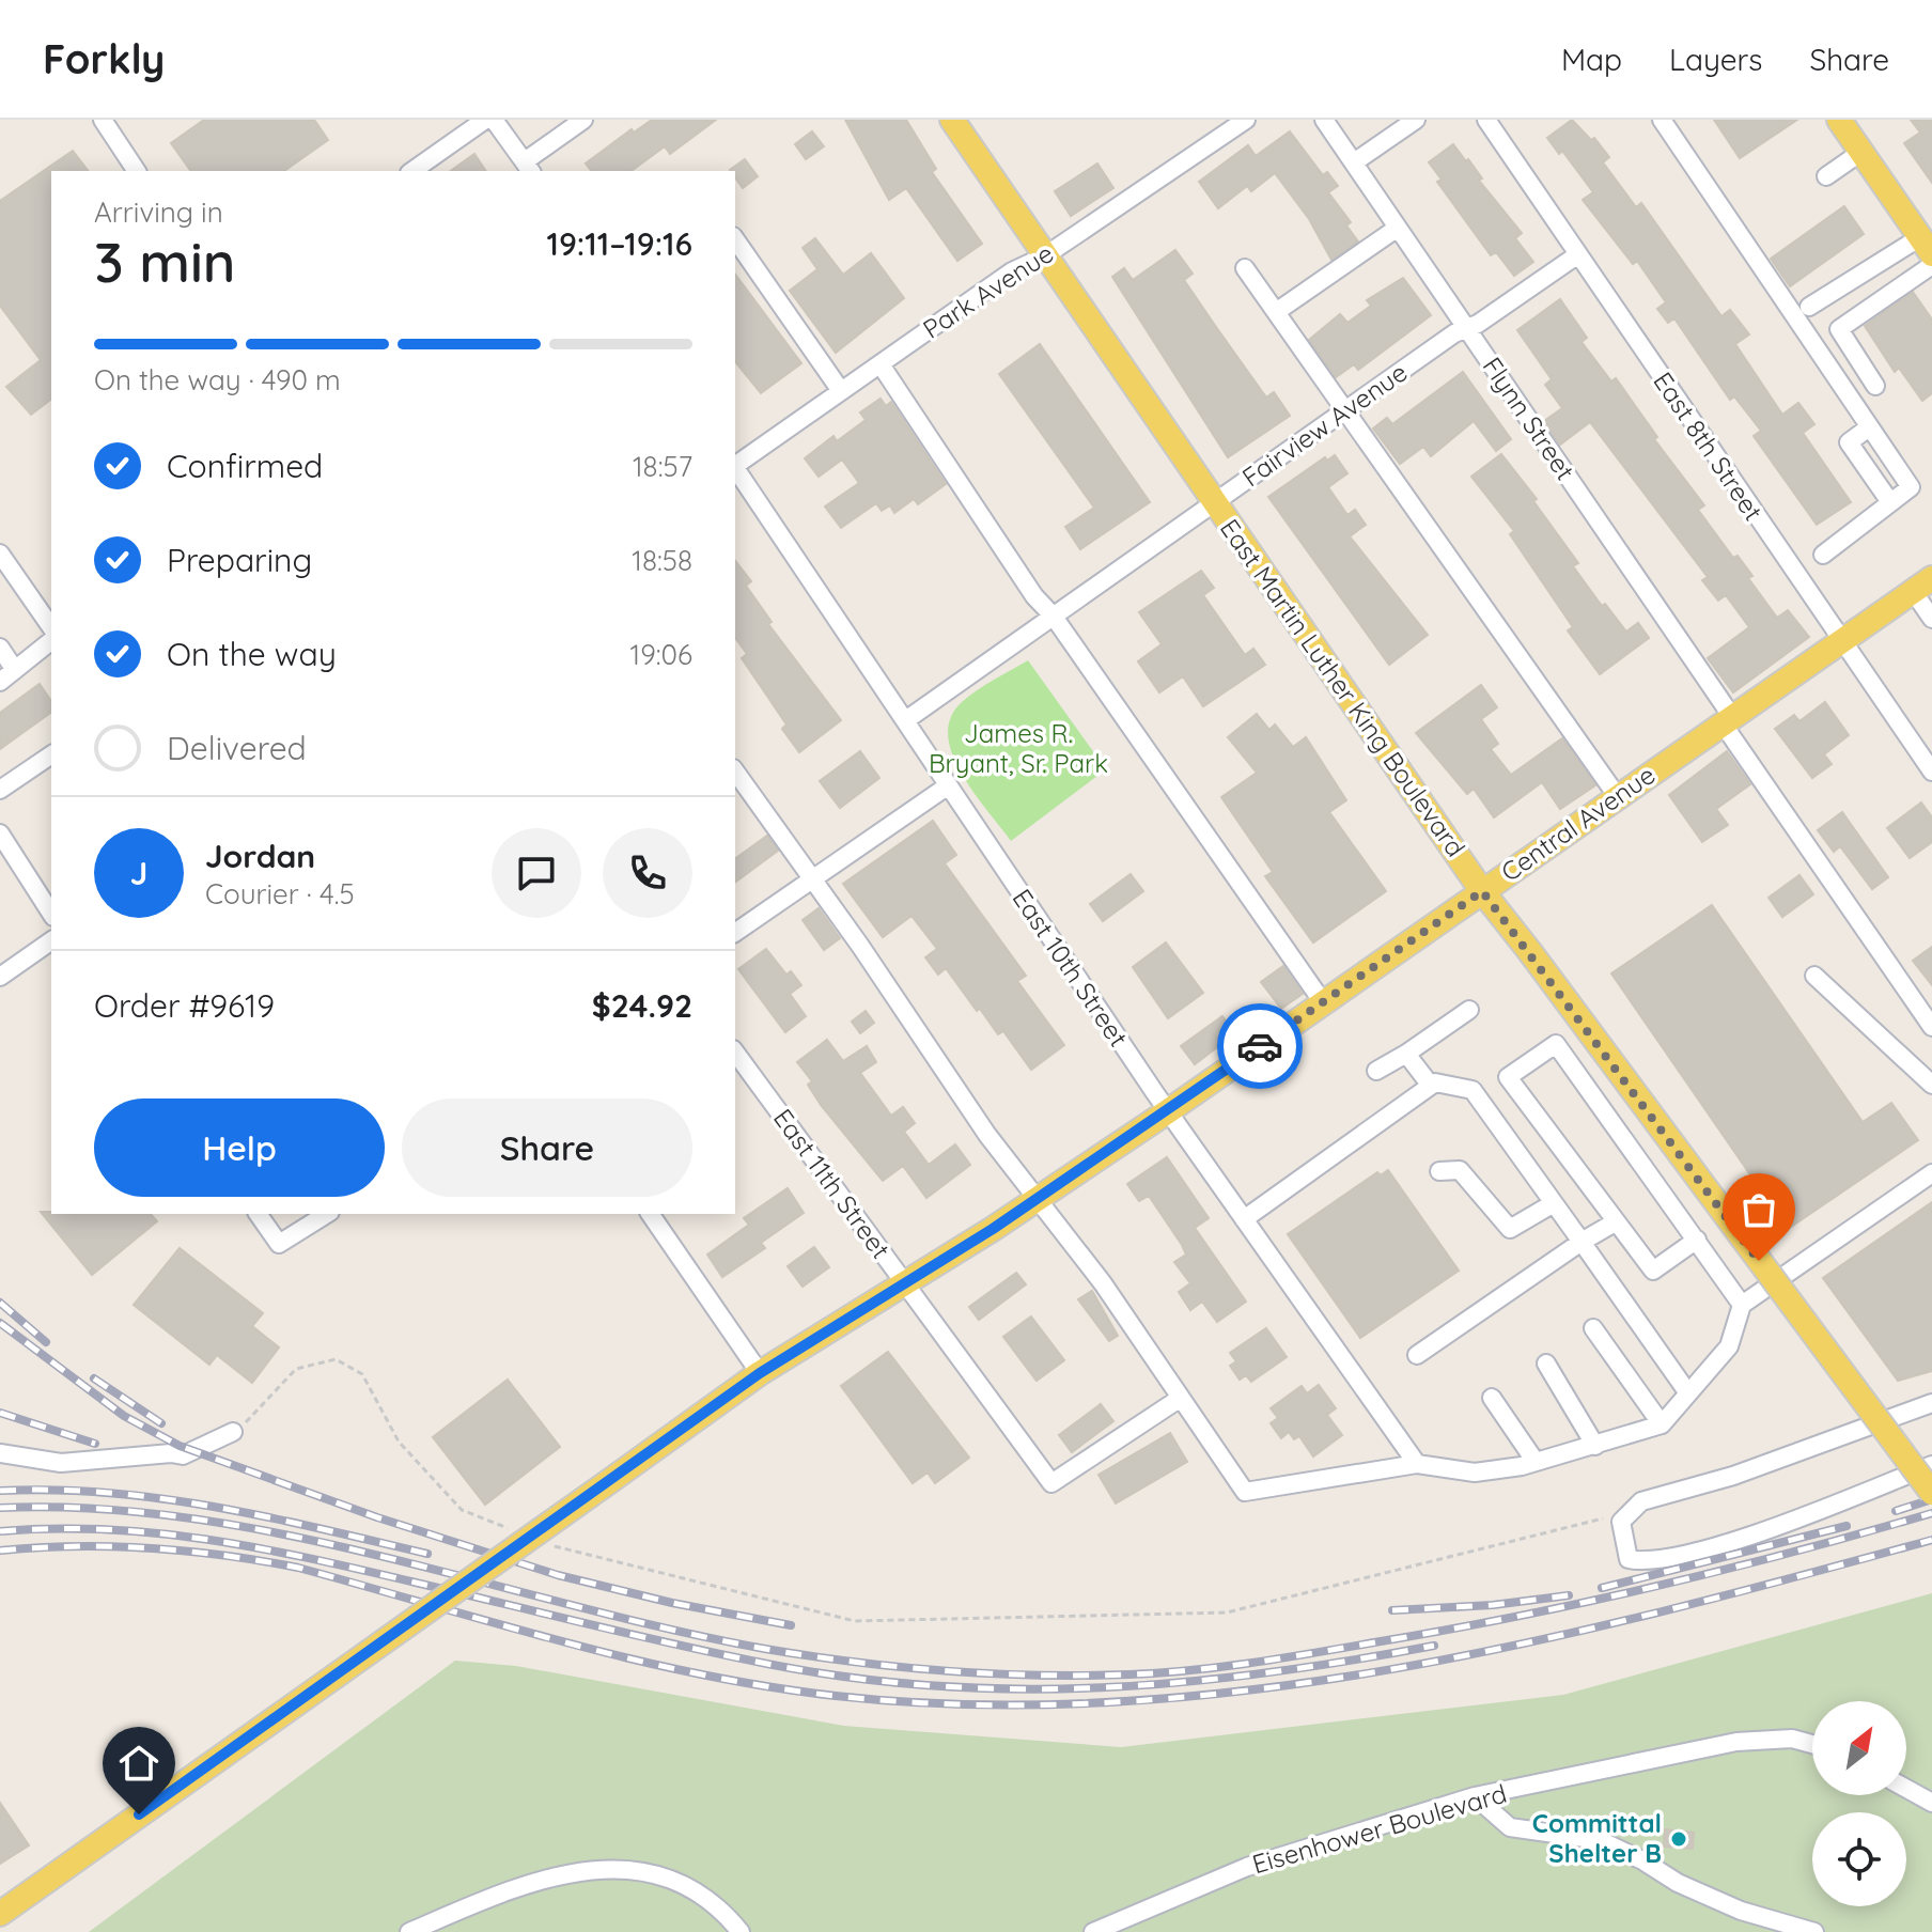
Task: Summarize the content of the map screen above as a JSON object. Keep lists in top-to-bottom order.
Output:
{
  "streets": {
    "main road": ["East Martin Luther King Boulevard", "Central Avenue"],
    "street": [
      "Park Avenue",
      "Flynn Street",
      "Fairview Avenue",
      "East 8th Street",
      "East 10th Street",
      "East 11th Street",
      "Eisenhower Boulevard"
    ]
  },
  "crossings": [
    ["Park Avenue", "East Martin Luther King Boulevard"],
    ["Flynn Street", "Fairview Avenue"],
    ["Flynn Street", "Central Avenue"],
    ["Fairview Avenue", "East 8th Street"],
    ["Fairview Avenue", "East Martin Luther King Boulevard"],
    ["Fairview Avenue", "East 10th Street"],
    ["East 8th Street", "Central Avenue"],
    ["East Martin Luther King Boulevard", "Central Avenue"],
    ["Central Avenue", "East 10th Street"],
    ["Central Avenue", "East 11th Street"]
  ],
  "parks": ["James R. Bryant, Sr. Park"],
  "places": ["Committal Shelter B"],
  "north": "top right",
  "page": {
    "header": "Forkly",
    "nav": ["Map", "Layers", "Share"],
    "heading": ["3 min", "Arriving in", "19:11–19:16"],
    "panel": [
      "Jordan",
      "Courier · 4.5",
      "Order #9619",
      "$24.92"
    ],
    "bar": "On the way · 490 m",
    "list": [
      ["Confirmed", "18:57"],
      ["Preparing", "18:58"],
      ["On the way", "19:06"],
      "Delivered"
    ],
    "round": "J",
    "buttons": ["Help", "Share"]
  }
}
